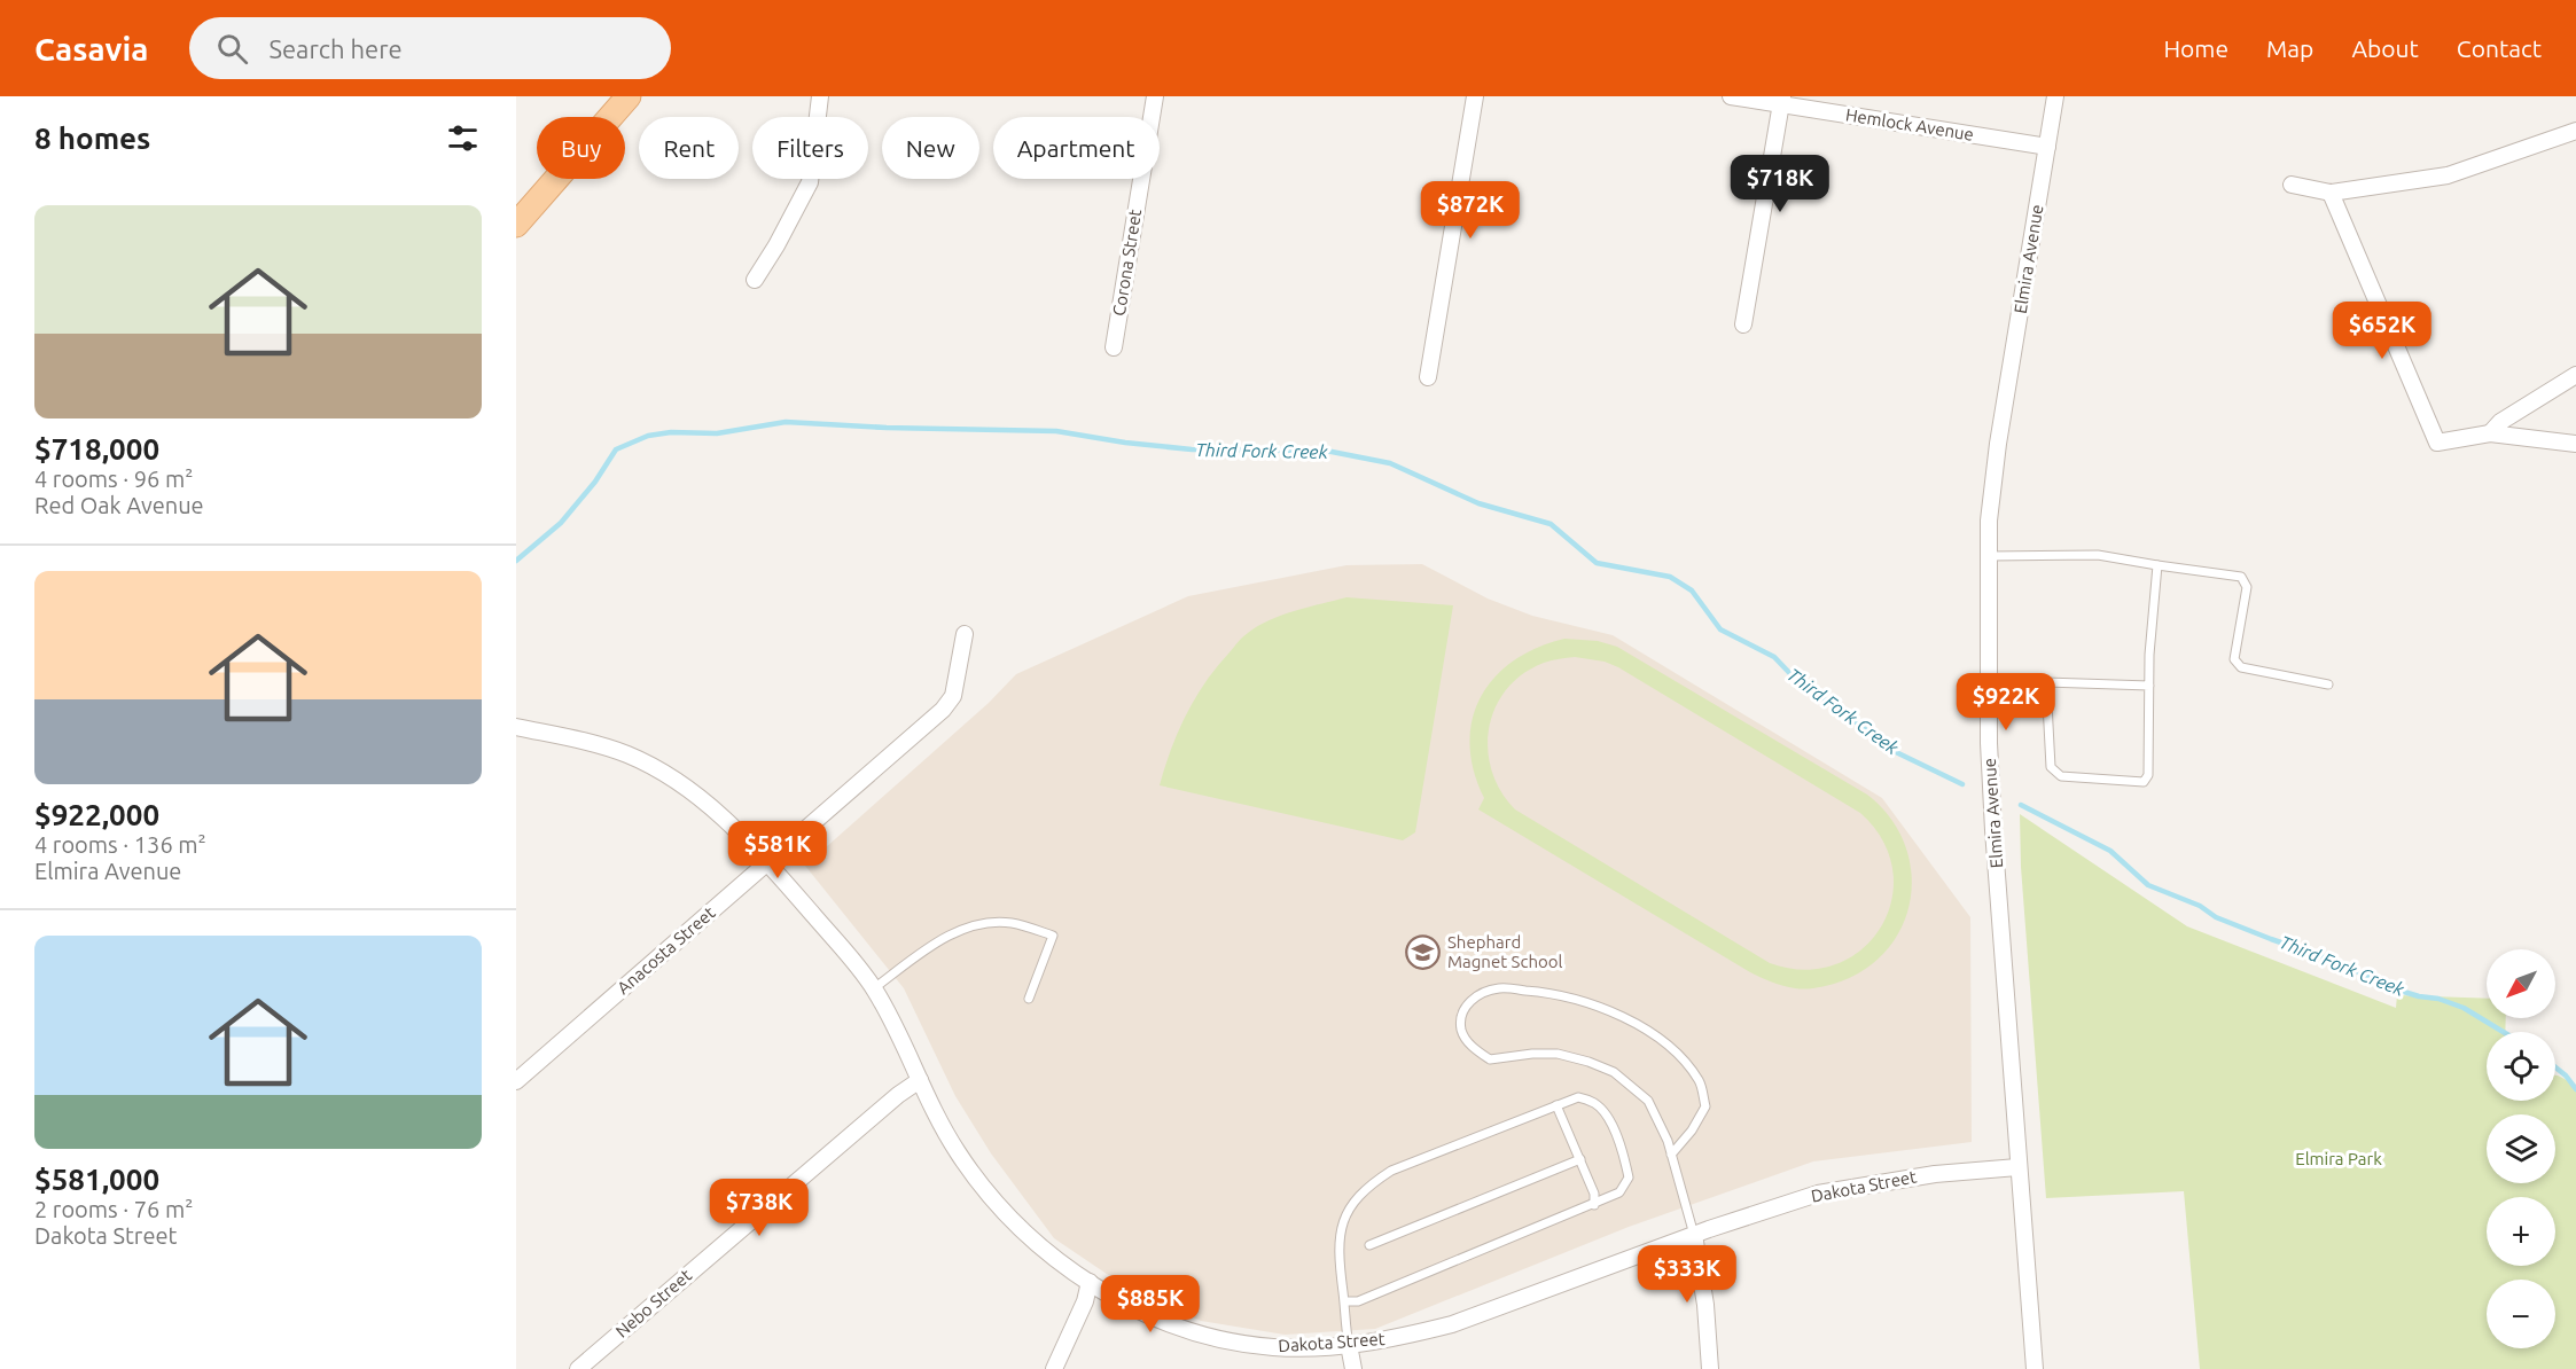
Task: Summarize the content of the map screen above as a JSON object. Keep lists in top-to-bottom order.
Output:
{
  "streets": {
    "street": [
      "Hemlock Avenue",
      "Elmira Avenue",
      "Corona Street",
      "Anacosta Street",
      "Dakota Street",
      "Nebo Street"
    ]
  },
  "crossings": [
    ["Hemlock Avenue", "Elmira Avenue"],
    ["Elmira Avenue", "Dakota Street"],
    ["Anacosta Street", "Dakota Street"],
    ["Dakota Street", "Nebo Street"]
  ],
  "water": ["Third Fork Creek"],
  "parks": ["Elmira Park"],
  "places": {
    "school or university": ["Shephard Magnet School"]
  },
  "north": "bottom left",
  "page": {
    "header": "Casavia",
    "search": "Search here",
    "nav": [
      "Home",
      "Map",
      "About",
      "Contact"
    ],
    "heading": "8 homes",
    "chip": [
      "Buy",
      "Rent",
      "Filters",
      "New",
      "Apartment"
    ],
    "price": [
      "$718K",
      "$872K",
      "$652K",
      "$922K",
      "$581K",
      "$738K",
      "$333K",
      "$885K"
    ],
    "list": [
      {
        "name": "$718,000",
        "note": "4 rooms · 96 m² · Red Oak Avenue"
      },
      {
        "name": "$922,000",
        "note": "4 rooms · 136 m² · Elmira Avenue"
      },
      {
        "name": "$581,000",
        "note": "2 rooms · 76 m² · Dakota Street"
      }
    ],
    "map_buttons": ["+", "−"]
  }
}
